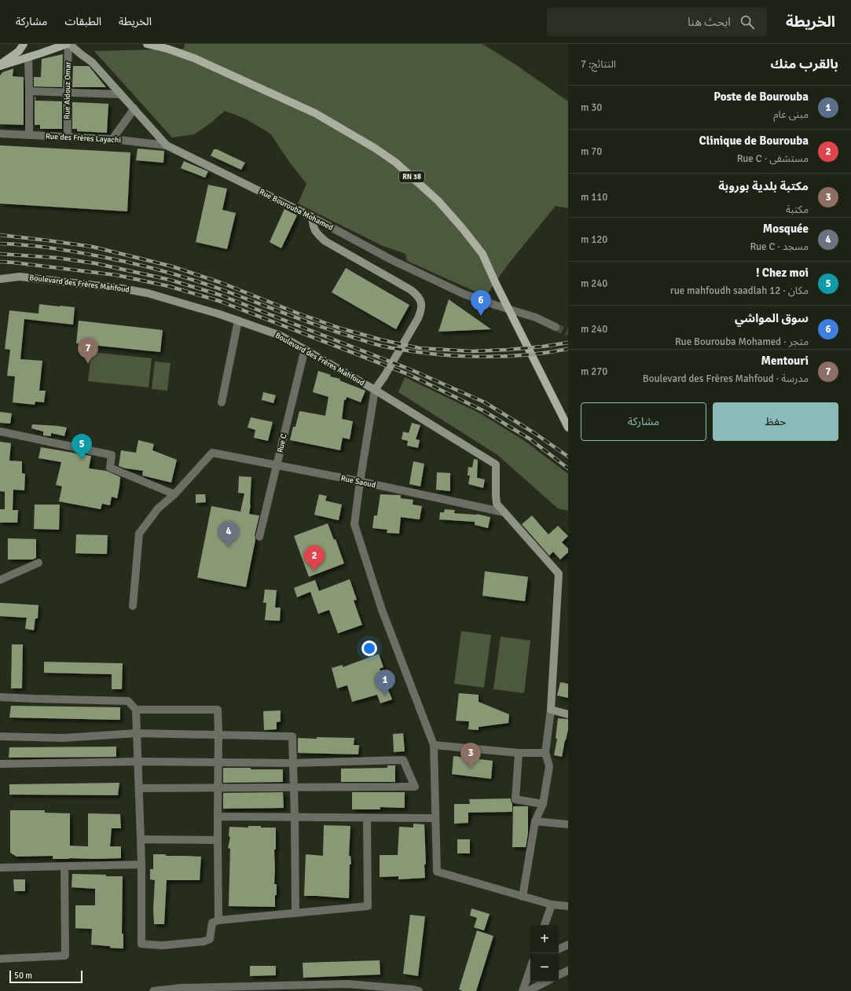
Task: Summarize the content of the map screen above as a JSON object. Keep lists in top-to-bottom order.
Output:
{
  "streets": {
    "main road": ["RN 38"],
    "street": [
      "Rue Aidouz Omar",
      "Rue des Frères Layachi",
      "Rue Bourouba Mohamed",
      "Boulevard des Frères Mahfoud",
      "Rue C",
      "Rue Saoud"
    ]
  },
  "crossings": [
    ["Rue Aidouz Omar", "Rue des Frères Layachi"],
    ["Rue Aidouz Omar", "Rue Bourouba Mohamed"],
    ["Rue des Frères Layachi", "Rue Bourouba Mohamed"],
    ["Boulevard des Frères Mahfoud", "Rue C"],
    ["Boulevard des Frères Mahfoud", "Rue Saoud"],
    ["Rue C", "Rue Saoud"]
  ],
  "scale_bar": "50 m",
  "page": {
    "header": "الخريطة",
    "search": "ابحث هنا",
    "nav": ["الخريطة", "الطبقات", "مشاركة"],
    "heading": ["بالقرب منك", "النتائج: 7"],
    "list": [
      {
        "mark": "1",
        "name": "Poste de Bourouba",
        "note": "مبنى عام",
        "value": "30 m"
      },
      {
        "mark": "2",
        "name": "Clinique de Bourouba",
        "note": "مستشفى · Rue C",
        "value": "70 m"
      },
      {
        "mark": "3",
        "name": "مكتبة بلدية بوروبة",
        "note": "مكتبة",
        "value": "110 m"
      },
      {
        "mark": "4",
        "name": "Mosquée",
        "note": "مسجد · Rue C",
        "value": "120 m"
      },
      {
        "mark": "5",
        "name": "Chez moi !",
        "note": "مكان · 12 rue mahfoudh saadlah",
        "value": "240 m"
      },
      {
        "mark": "6",
        "name": "سوق المواشي",
        "note": "متجر · Rue Bourouba Mohamed",
        "value": "240 m"
      },
      {
        "mark": "7",
        "name": "Mentouri",
        "note": "مدرسة · Boulevard des Frères Mahfoud",
        "value": "270 m"
      }
    ],
    "pins": [
      "6",
      "7",
      "5",
      "4",
      "2",
      "1",
      "3"
    ],
    "buttons": ["حفظ", "مشاركة"],
    "map_buttons": ["+", "−"],
    "scale": "50 m"
  }
}
